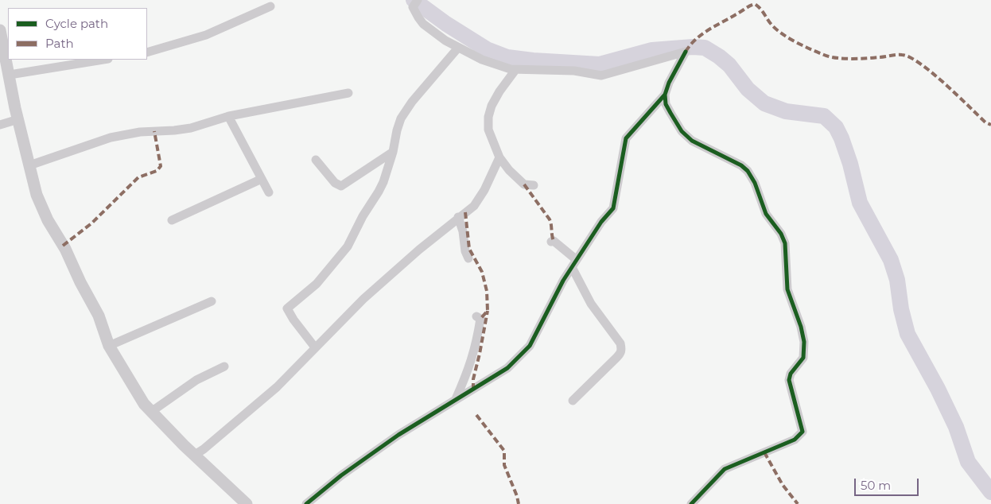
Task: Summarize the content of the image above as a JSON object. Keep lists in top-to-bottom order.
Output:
{
  "legend": ["Cycle path", "Path"],
  "scale_bar": "50 m"
}
